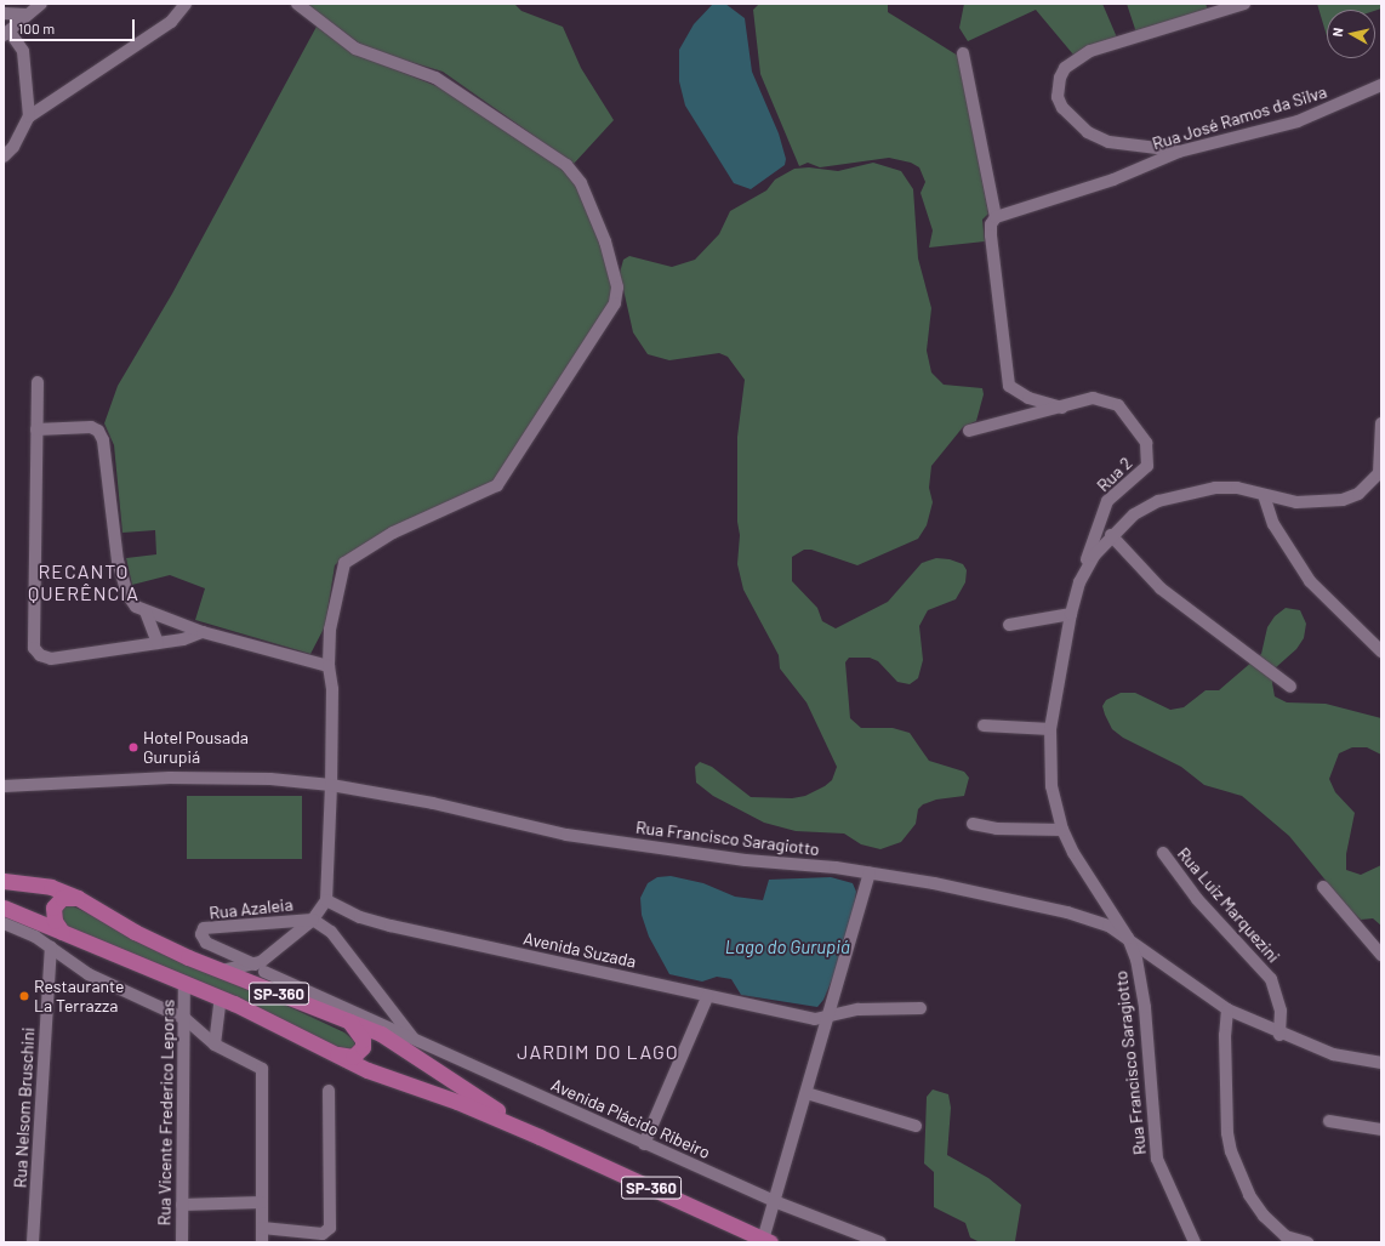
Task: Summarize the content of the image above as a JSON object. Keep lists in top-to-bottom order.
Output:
{
  "streets": {
    "main road": ["SP-360"],
    "street": [
      "Rua José Ramos da Silva",
      "Rua 2",
      "Rua Francisco Saragiotto",
      "Rua Luiz Marquezini",
      "Rua Azaleia",
      "Avenida Suzada",
      "Rua Nelsom Bruschini",
      "Rua Vicente Frederico Leporas",
      "Avenida Plácido Ribeiro"
    ]
  },
  "crossings": [
    ["Rua Azaleia", "Avenida Plácido Ribeiro"],
    ["SP-360", "Rua Vicente Frederico Leporas"]
  ],
  "districts": ["RECANTO QUERÊNCIA", "JARDIM DO LAGO"],
  "water": ["Lago do Gurupiá"],
  "places": ["Hotel Pousada Gurupiá", "Restaurante La Terrazza"],
  "scale_bar": "100 m",
  "north": "left"
}
